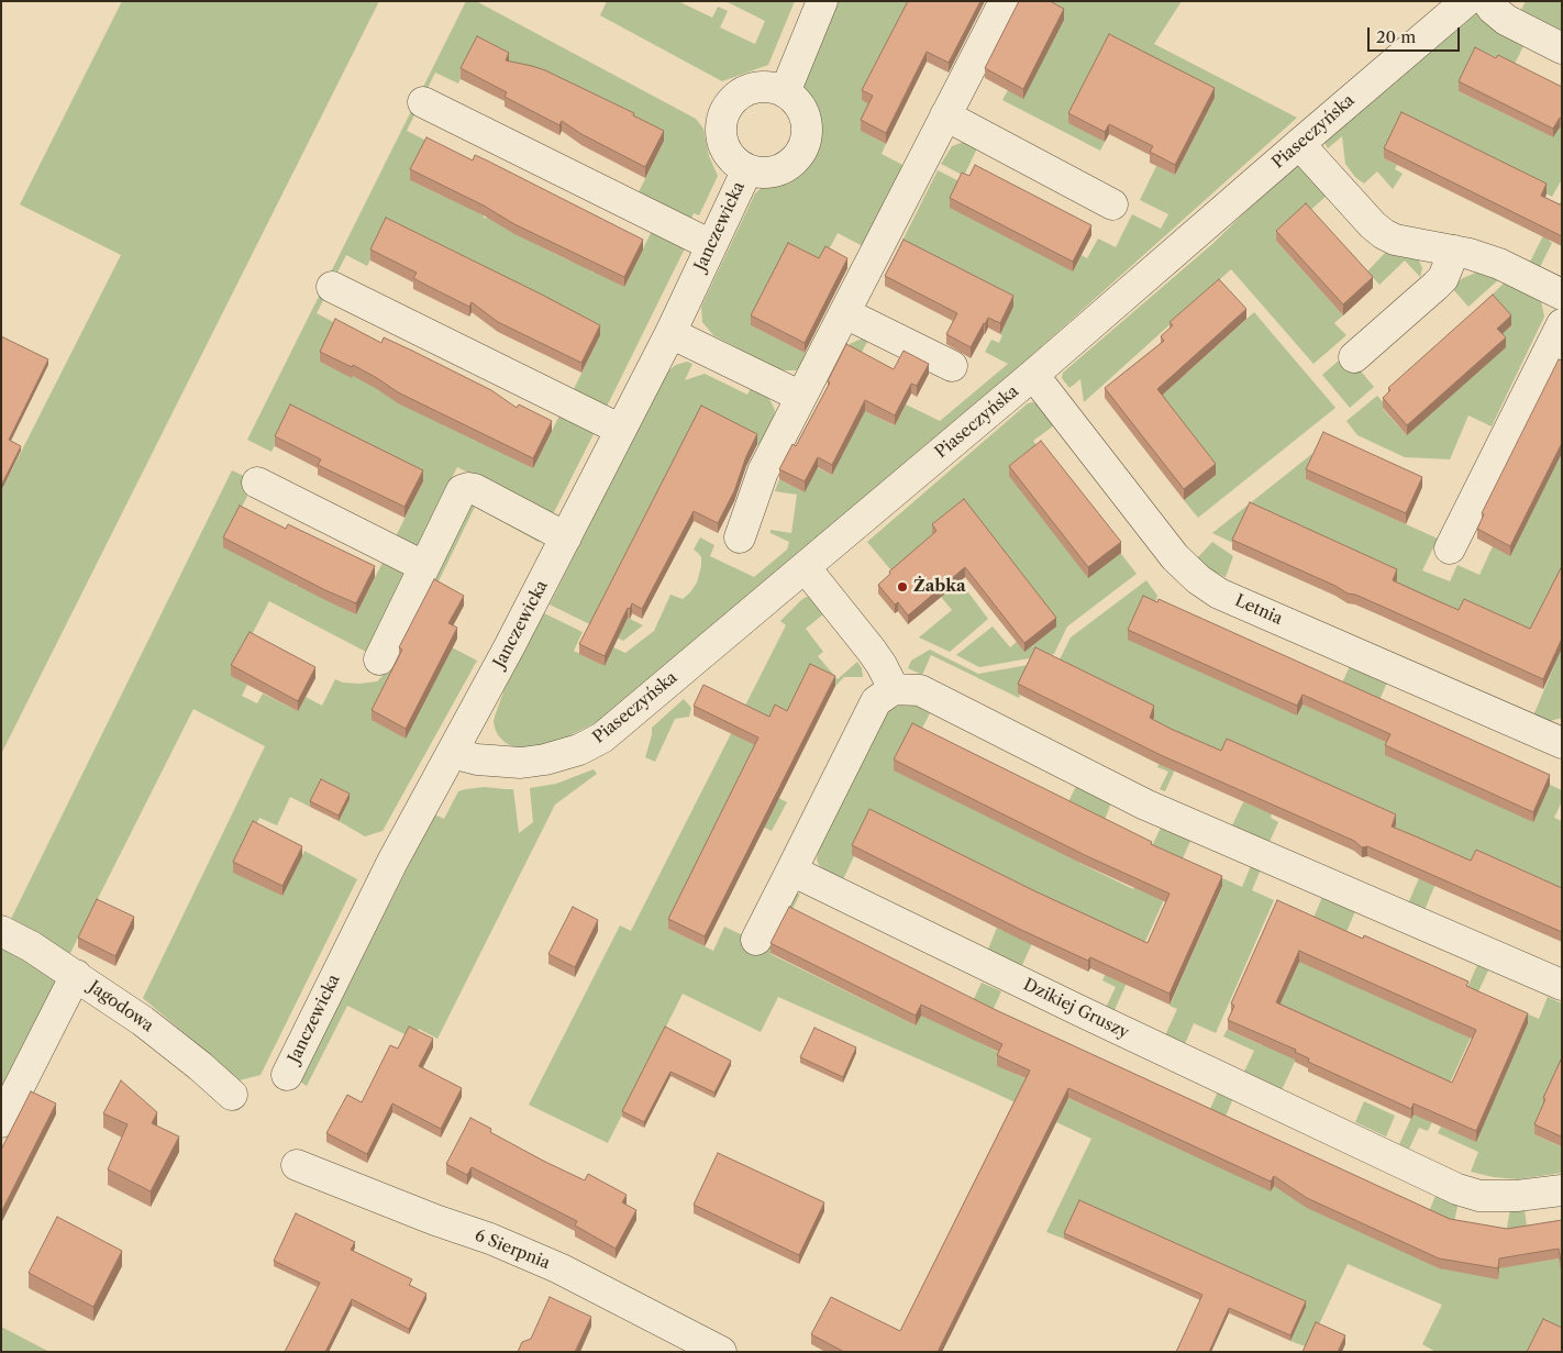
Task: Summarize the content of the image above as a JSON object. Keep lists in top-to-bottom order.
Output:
{
  "streets": {
    "street": [
      "Piaseczyńska",
      "Janczewicka",
      "Letnia",
      "Jagodowa",
      "Dzikiej Gruszy",
      "6 Sierpnia"
    ]
  },
  "crossings": [
    ["Piaseczyńska", "Janczewicka"],
    ["Piaseczyńska", "Letnia"]
  ],
  "places": ["Żabka"],
  "scale_bar": "20 m"
}
